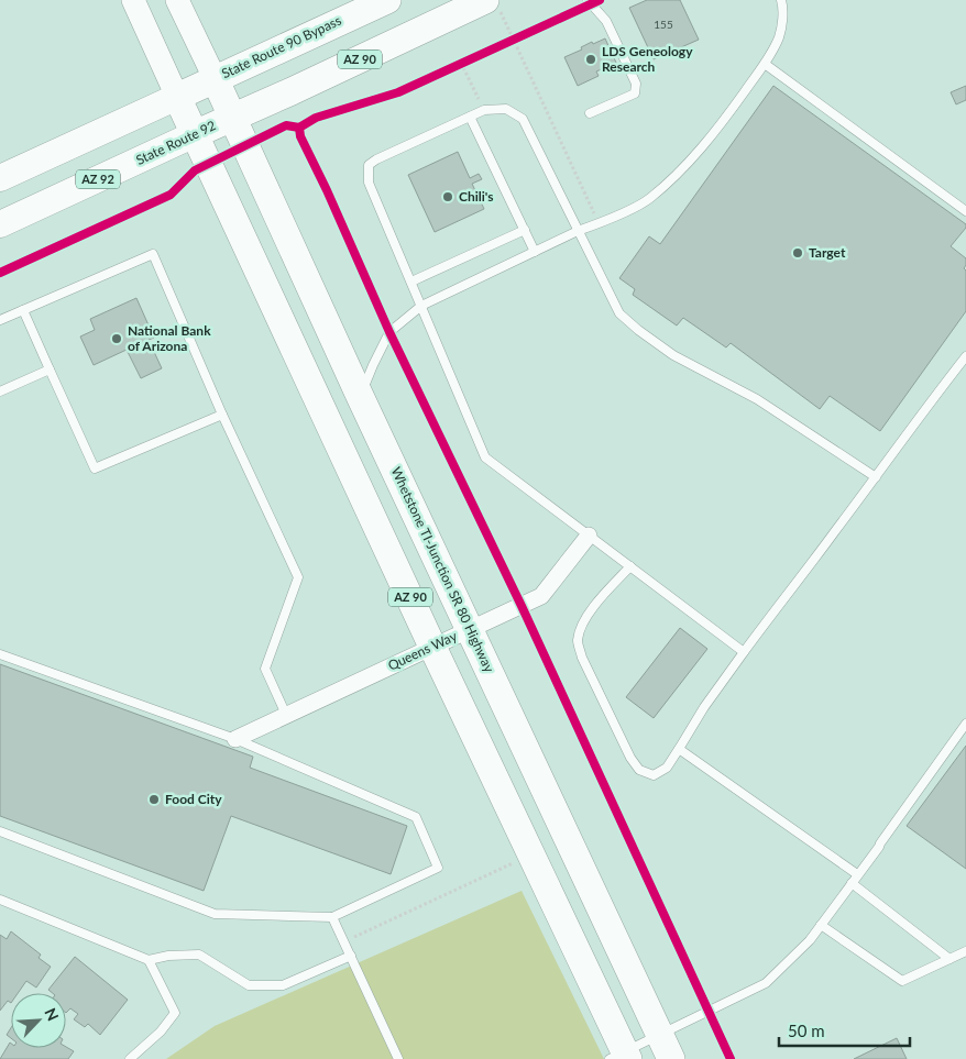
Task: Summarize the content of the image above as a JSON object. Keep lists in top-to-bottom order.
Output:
{
  "streets": {
    "highway": [
      "State Route 90 Bypass",
      "AZ 90",
      "State Route 92",
      "AZ 92",
      "Whetstone TI-Junction SR 80 Highway"
    ],
    "street": ["Queens Way"]
  },
  "crossings": [
    ["State Route 90 Bypass", "AZ 90"],
    ["State Route 90 Bypass", "Whetstone TI-Junction SR 80 Highway"],
    ["AZ 90", "State Route 92"],
    ["AZ 90", "Whetstone TI-Junction SR 80 Highway"],
    ["AZ 90", "Queens Way"],
    ["State Route 92", "Whetstone TI-Junction SR 80 Highway"],
    ["Whetstone TI-Junction SR 80 Highway", "Queens Way"]
  ],
  "places": [
    "LDS Geneology Research",
    "Chili's",
    "Target",
    "National Bank of Arizona",
    "Food City"
  ],
  "house_numbers": ["155"],
  "scale_bar": "50 m",
  "north": "top right"
}
